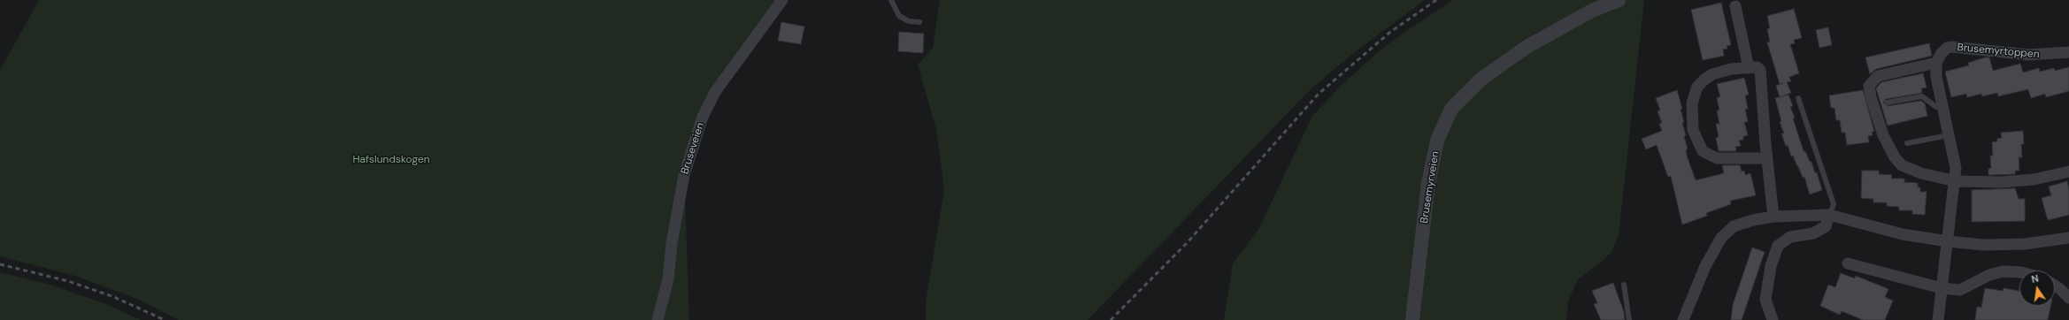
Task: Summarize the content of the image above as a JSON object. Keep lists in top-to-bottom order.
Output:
{
  "streets": {
    "street": ["Brusemyrtoppen", "Bruseveien", "Brusemyrveien"]
  },
  "parks": ["Hafslundskogen"],
  "north": "top"
}
